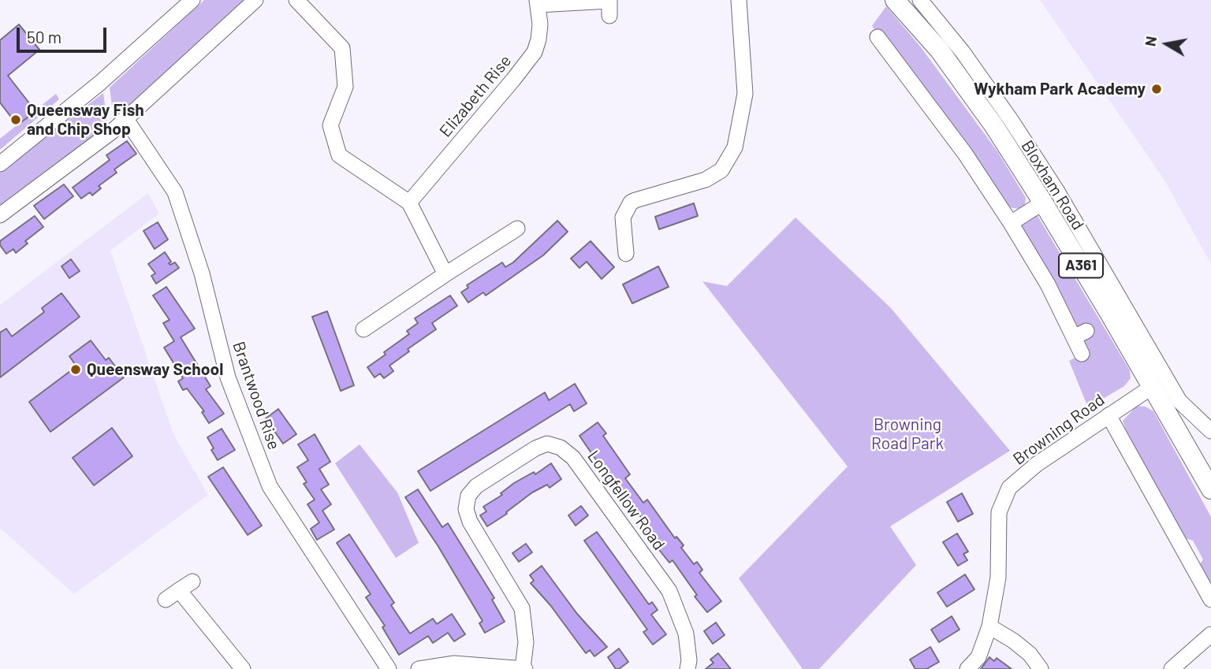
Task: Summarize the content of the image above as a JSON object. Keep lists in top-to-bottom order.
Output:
{
  "streets": {
    "main road": ["Bloxham Road", "A361"],
    "street": [
      "Elizabeth Rise",
      "Brantwood Rise",
      "Browning Road",
      "Longfellow Road"
    ]
  },
  "crossings": [
    ["Bloxham Road", "Browning Road"]
  ],
  "parks": ["Browning Road Park"],
  "places": ["Wykham Park Academy", "Queensway Fish and Chip Shop", "Queensway School"],
  "scale_bar": "50 m",
  "north": "left"
}
